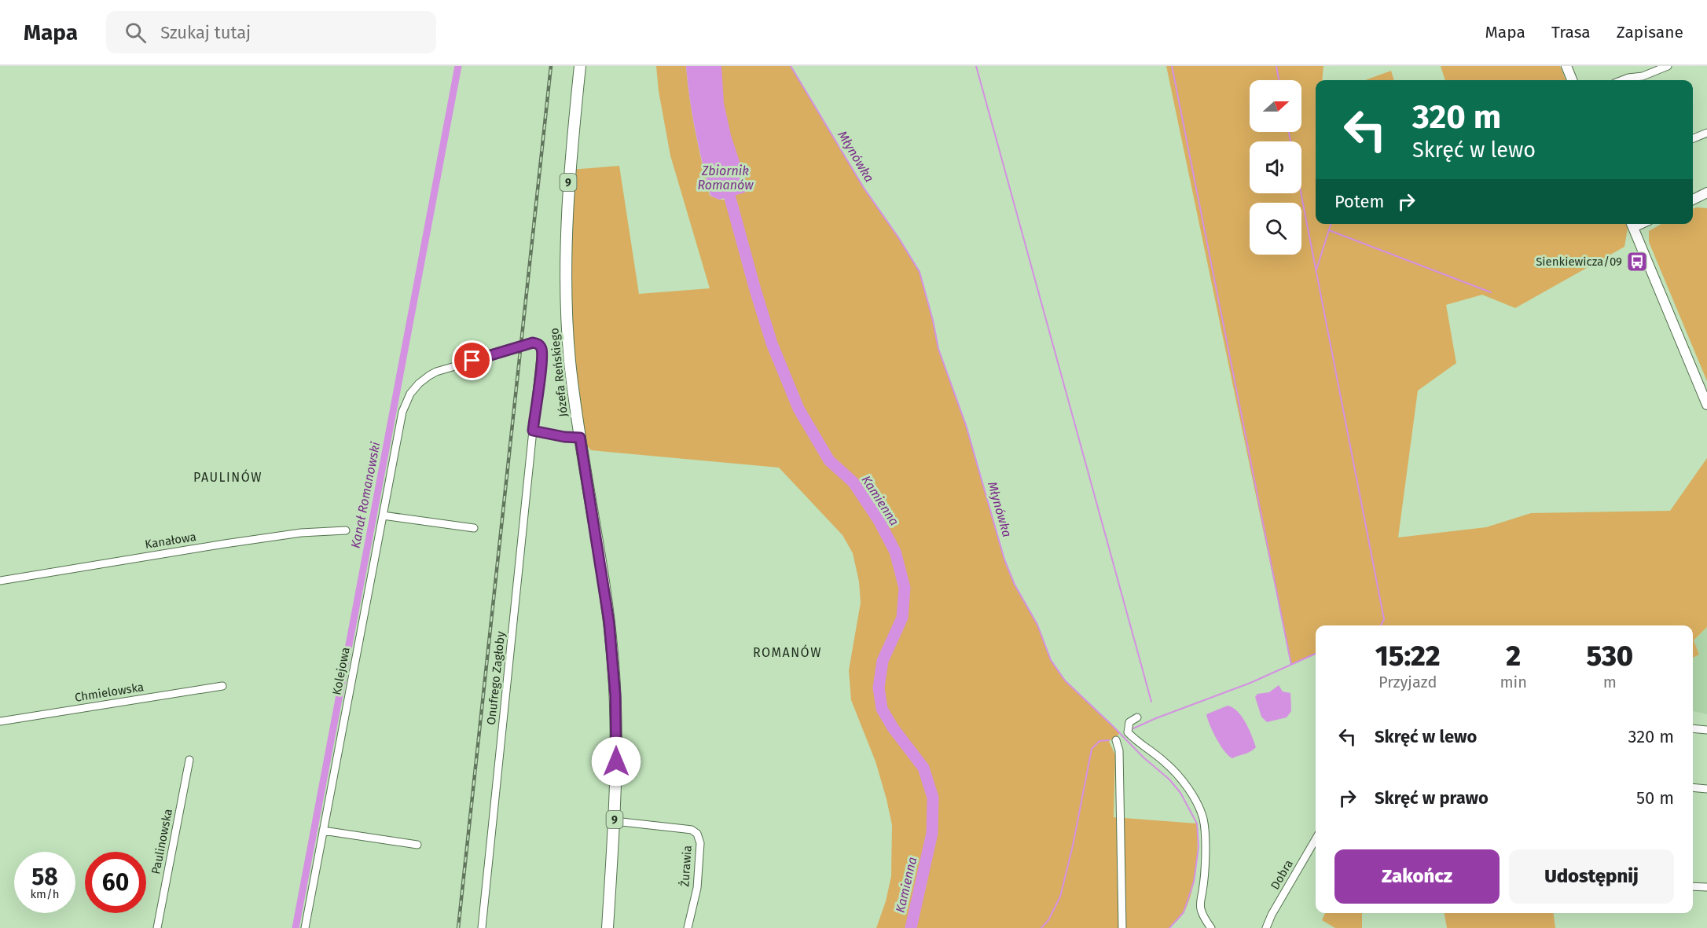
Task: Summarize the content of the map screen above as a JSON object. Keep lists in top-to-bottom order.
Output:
{
  "streets": {
    "main road": ["9", "Józefa Reńskiego"],
    "street": [
      "Kanałowa",
      "Kolejowa",
      "Onufrego Zagłoby",
      "Chmielowska",
      "Paulinowska",
      "Żurawia",
      "Dobra"
    ]
  },
  "crossings": [
    ["Józefa Reńskiego", "Żurawia"],
    ["Kolejowa", "Onufrego Zagłoby"]
  ],
  "districts": ["PAULINÓW", "ROMANÓW"],
  "water": [
    "Młynówka",
    "Zbiornik Romanów",
    "Kanał Romanowski",
    "Kamienna"
  ],
  "places": {
    "bus stop": ["Sienkiewicza/09"]
  },
  "north": "right",
  "page": {
    "header": "Mapa",
    "search": "Szukaj tutaj",
    "nav": ["Mapa", "Trasa", "Zapisane"],
    "turn": ["320 m", "Skręć w lewo"],
    "then": "Potem",
    "eta": [
      "15:22",
      "Przyjazd",
      "2",
      "min",
      "530",
      "m"
    ],
    "list": [
      {
        "name": "Skręć w lewo",
        "value": "320 m"
      },
      {
        "name": "Skręć w prawo",
        "value": "50 m"
      }
    ],
    "buttons": ["Zakończ", "Udostępnij"],
    "speed": "58 km/h",
    "limit": "60"
  }
}
